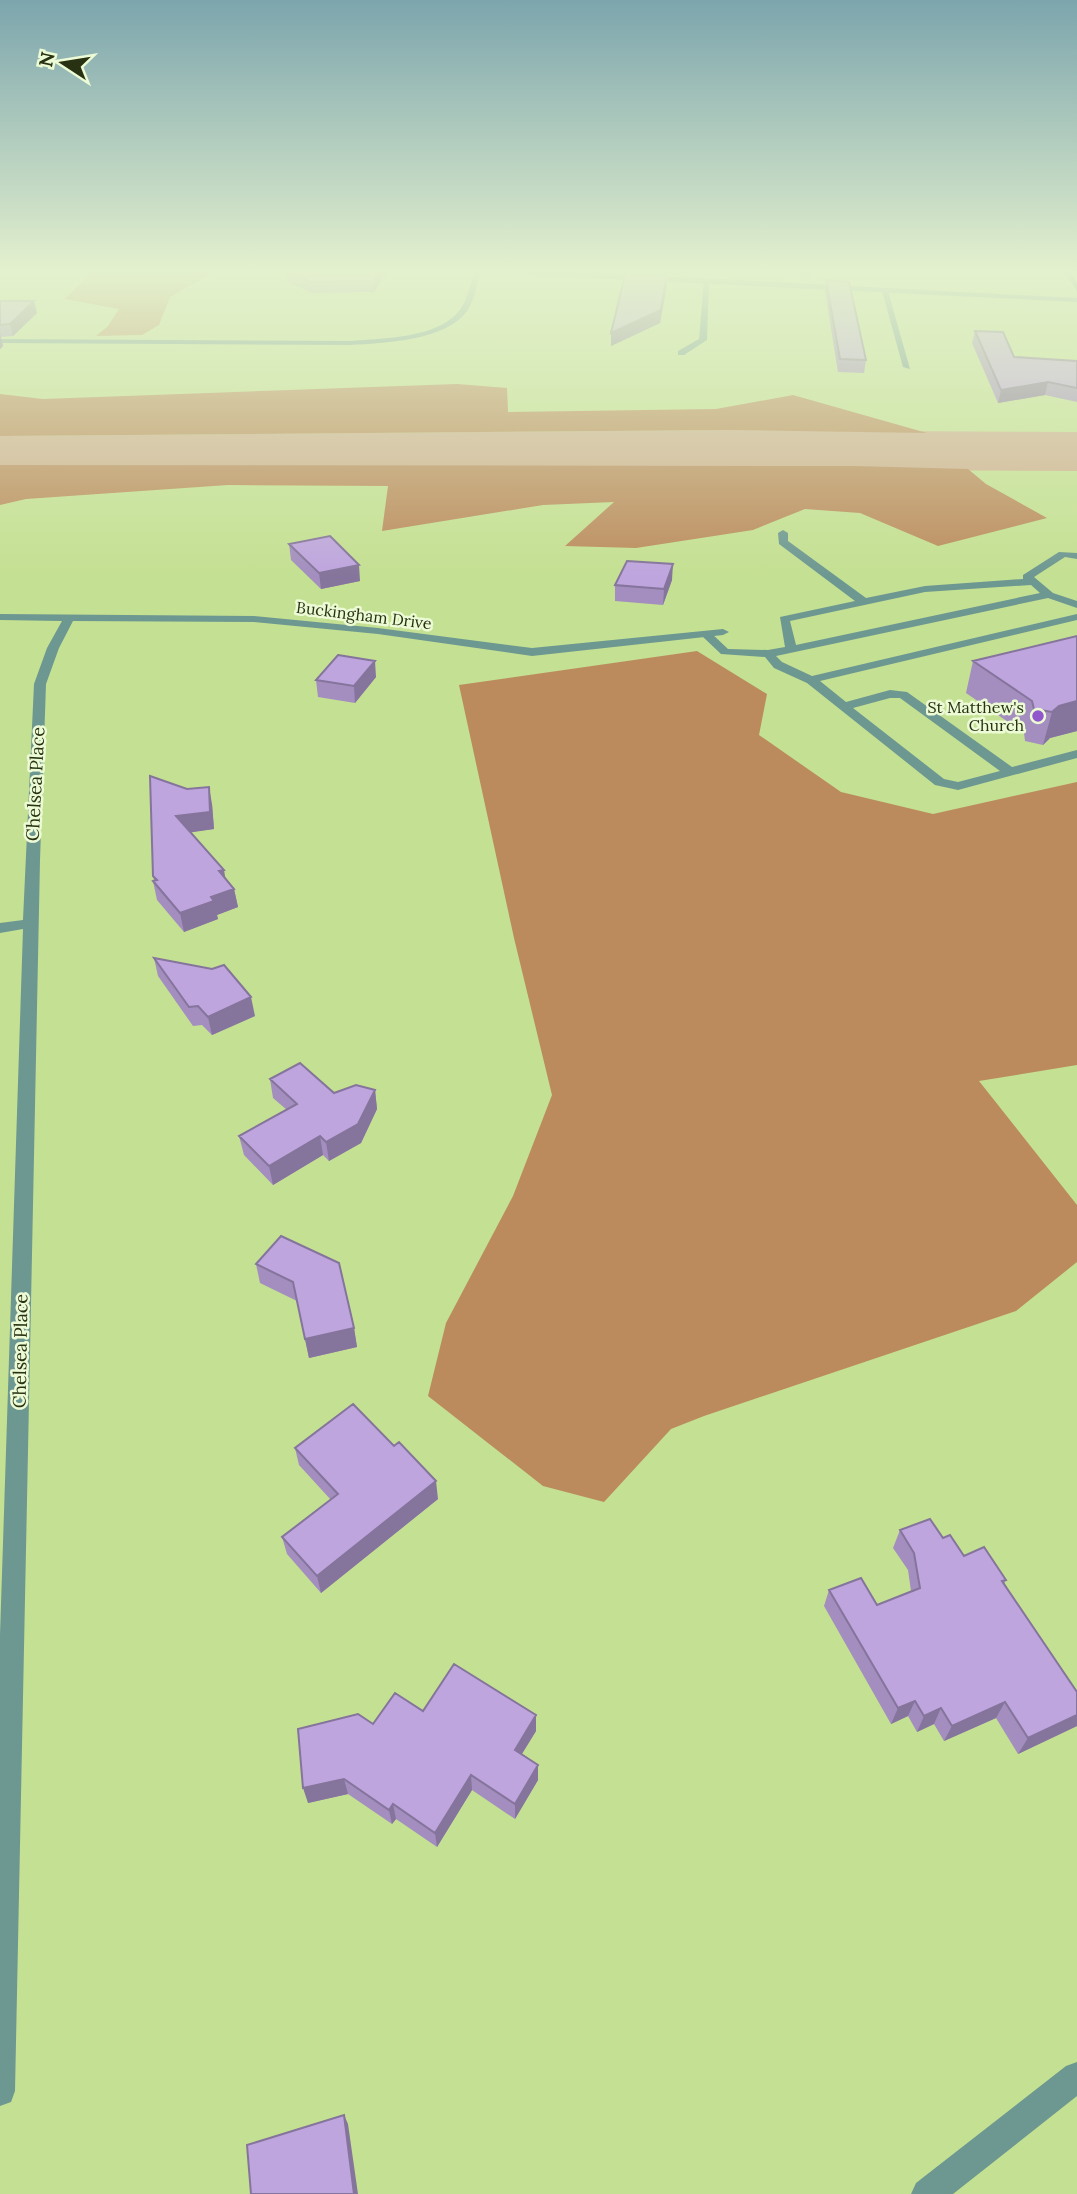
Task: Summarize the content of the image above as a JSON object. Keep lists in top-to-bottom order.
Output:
{
  "streets": {
    "street": ["Buckingham Drive", "Chelsea Place"]
  },
  "crossings": [
    ["Buckingham Drive", "Chelsea Place"]
  ],
  "places": ["St Matthew's Church"],
  "north": "left"
}
